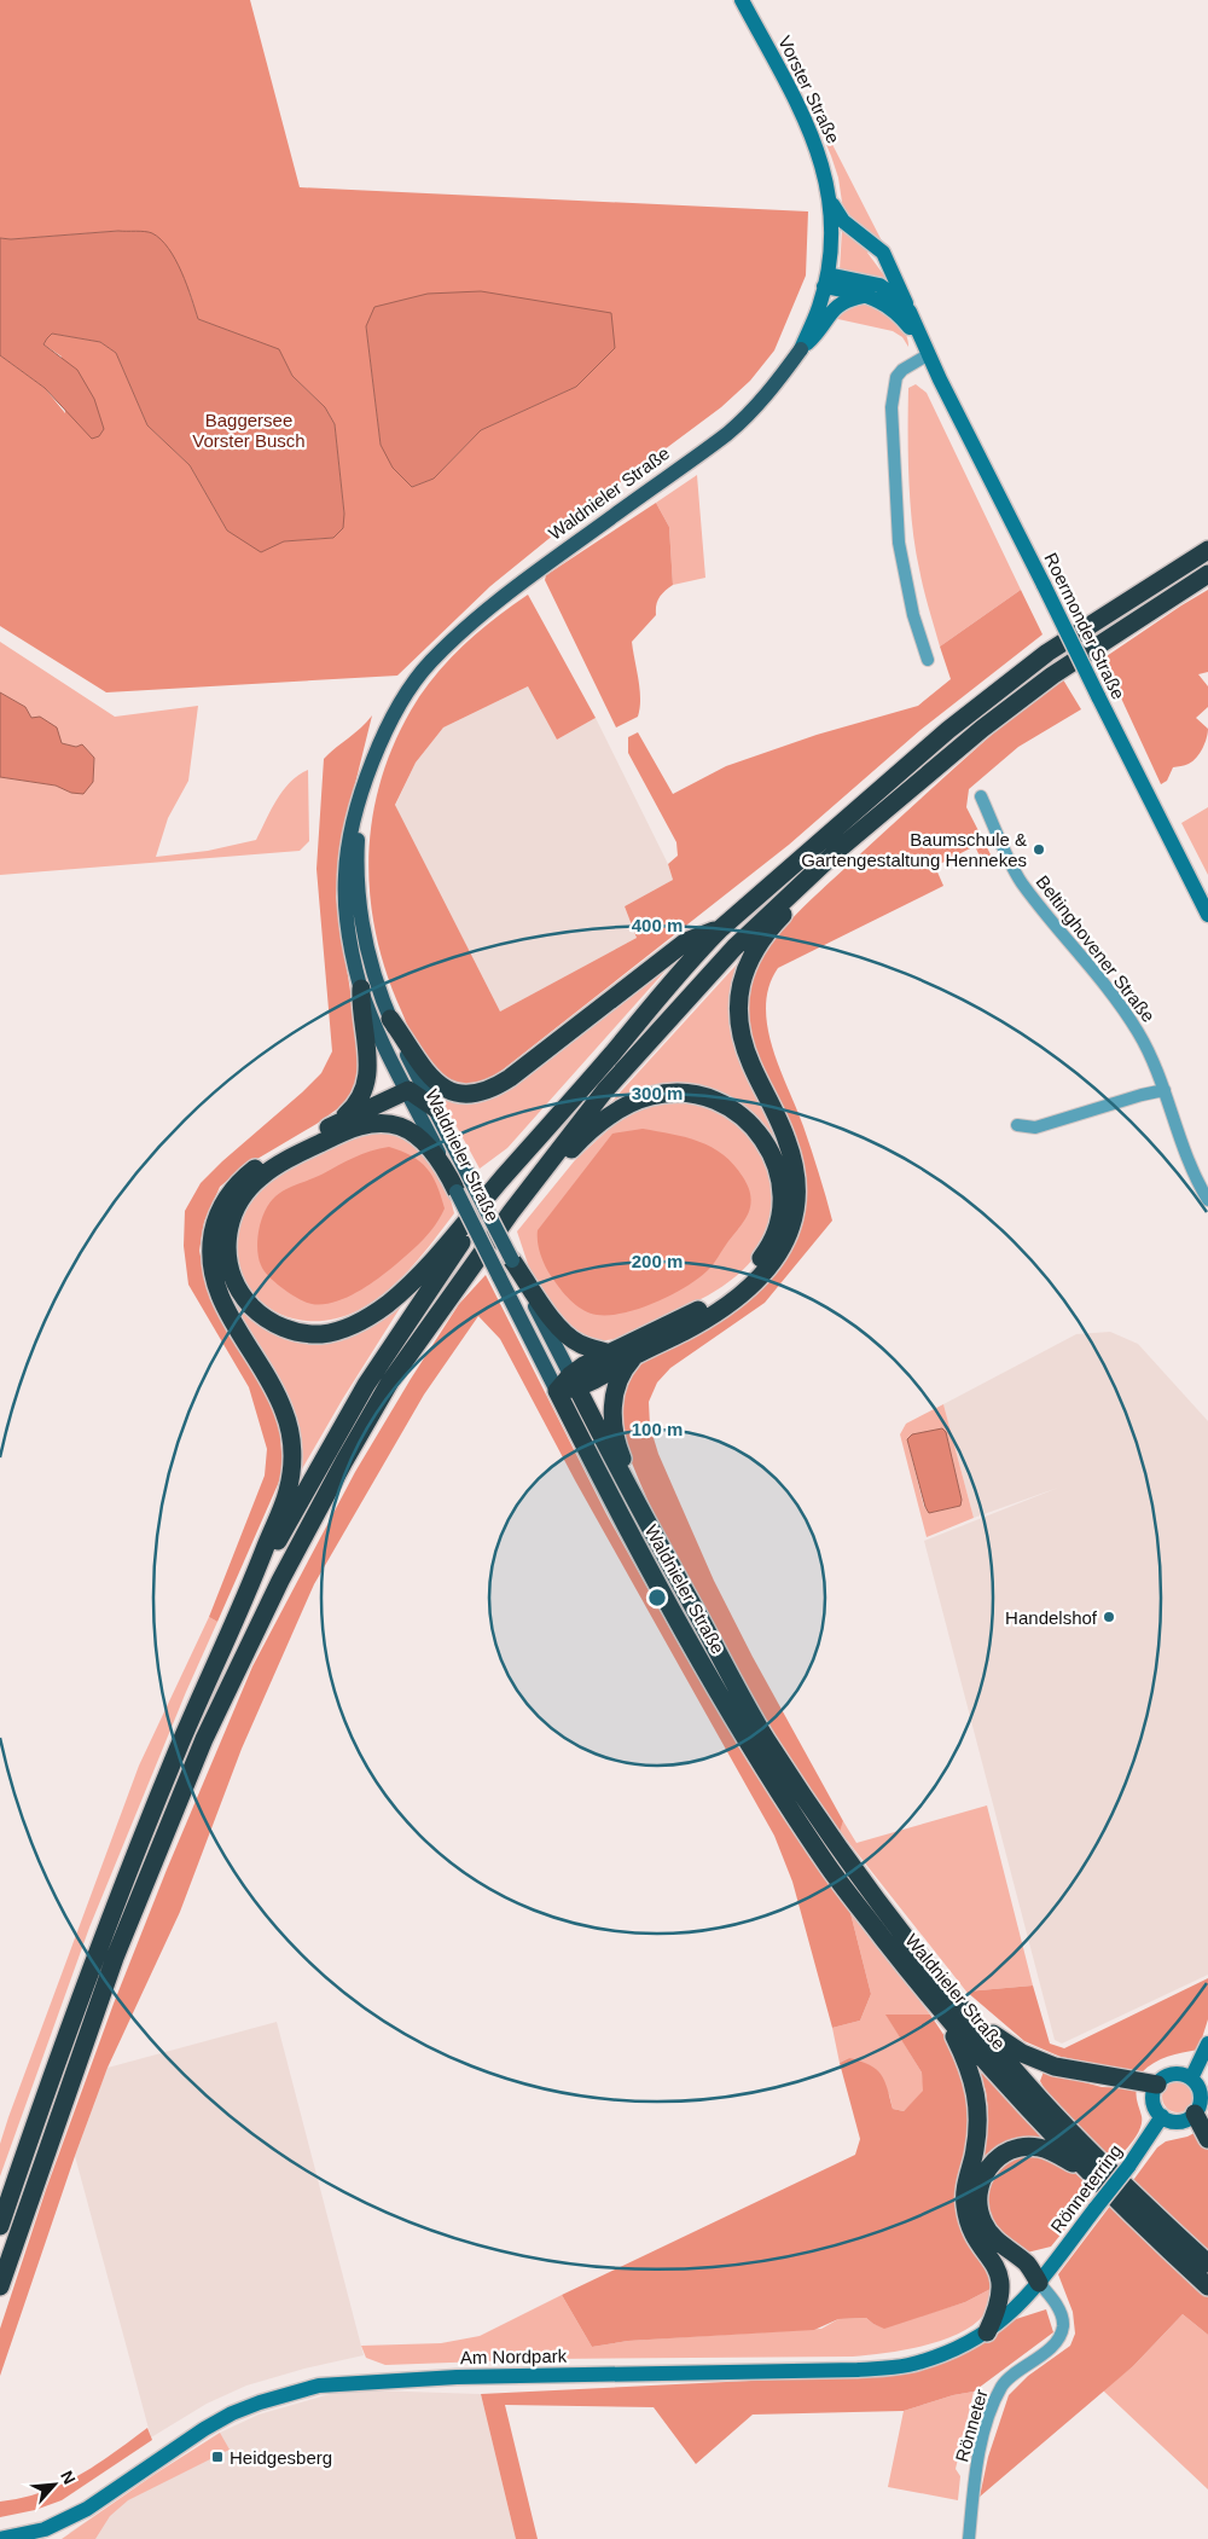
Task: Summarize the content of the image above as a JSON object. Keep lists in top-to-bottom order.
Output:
{
  "streets": {
    "highway": ["Waldnieler Straße"],
    "street": [
      "Vorster Straße",
      "Roermonder Straße",
      "Beltinghovener Straße",
      "Rönneterring",
      "Am Nordpark",
      "Rönneter"
    ]
  },
  "crossings": [
    ["Vorster Straße", "Waldnieler Straße"],
    ["Waldnieler Straße", "Roermonder Straße"],
    ["Rönneterring", "Am Nordpark"],
    ["Rönneterring", "Rönneter"],
    ["Am Nordpark", "Rönneter"]
  ],
  "parks": ["Baggersee Vorster Busch"],
  "places": {
    "other": ["Baumschule & Gartengestaltung Hennekes", "Handelshof"],
    "transit": ["Heidgesberg"]
  },
  "north": "top right",
  "rings": [
    "400 m",
    "300 m",
    "200 m",
    "100 m"
  ]
}
